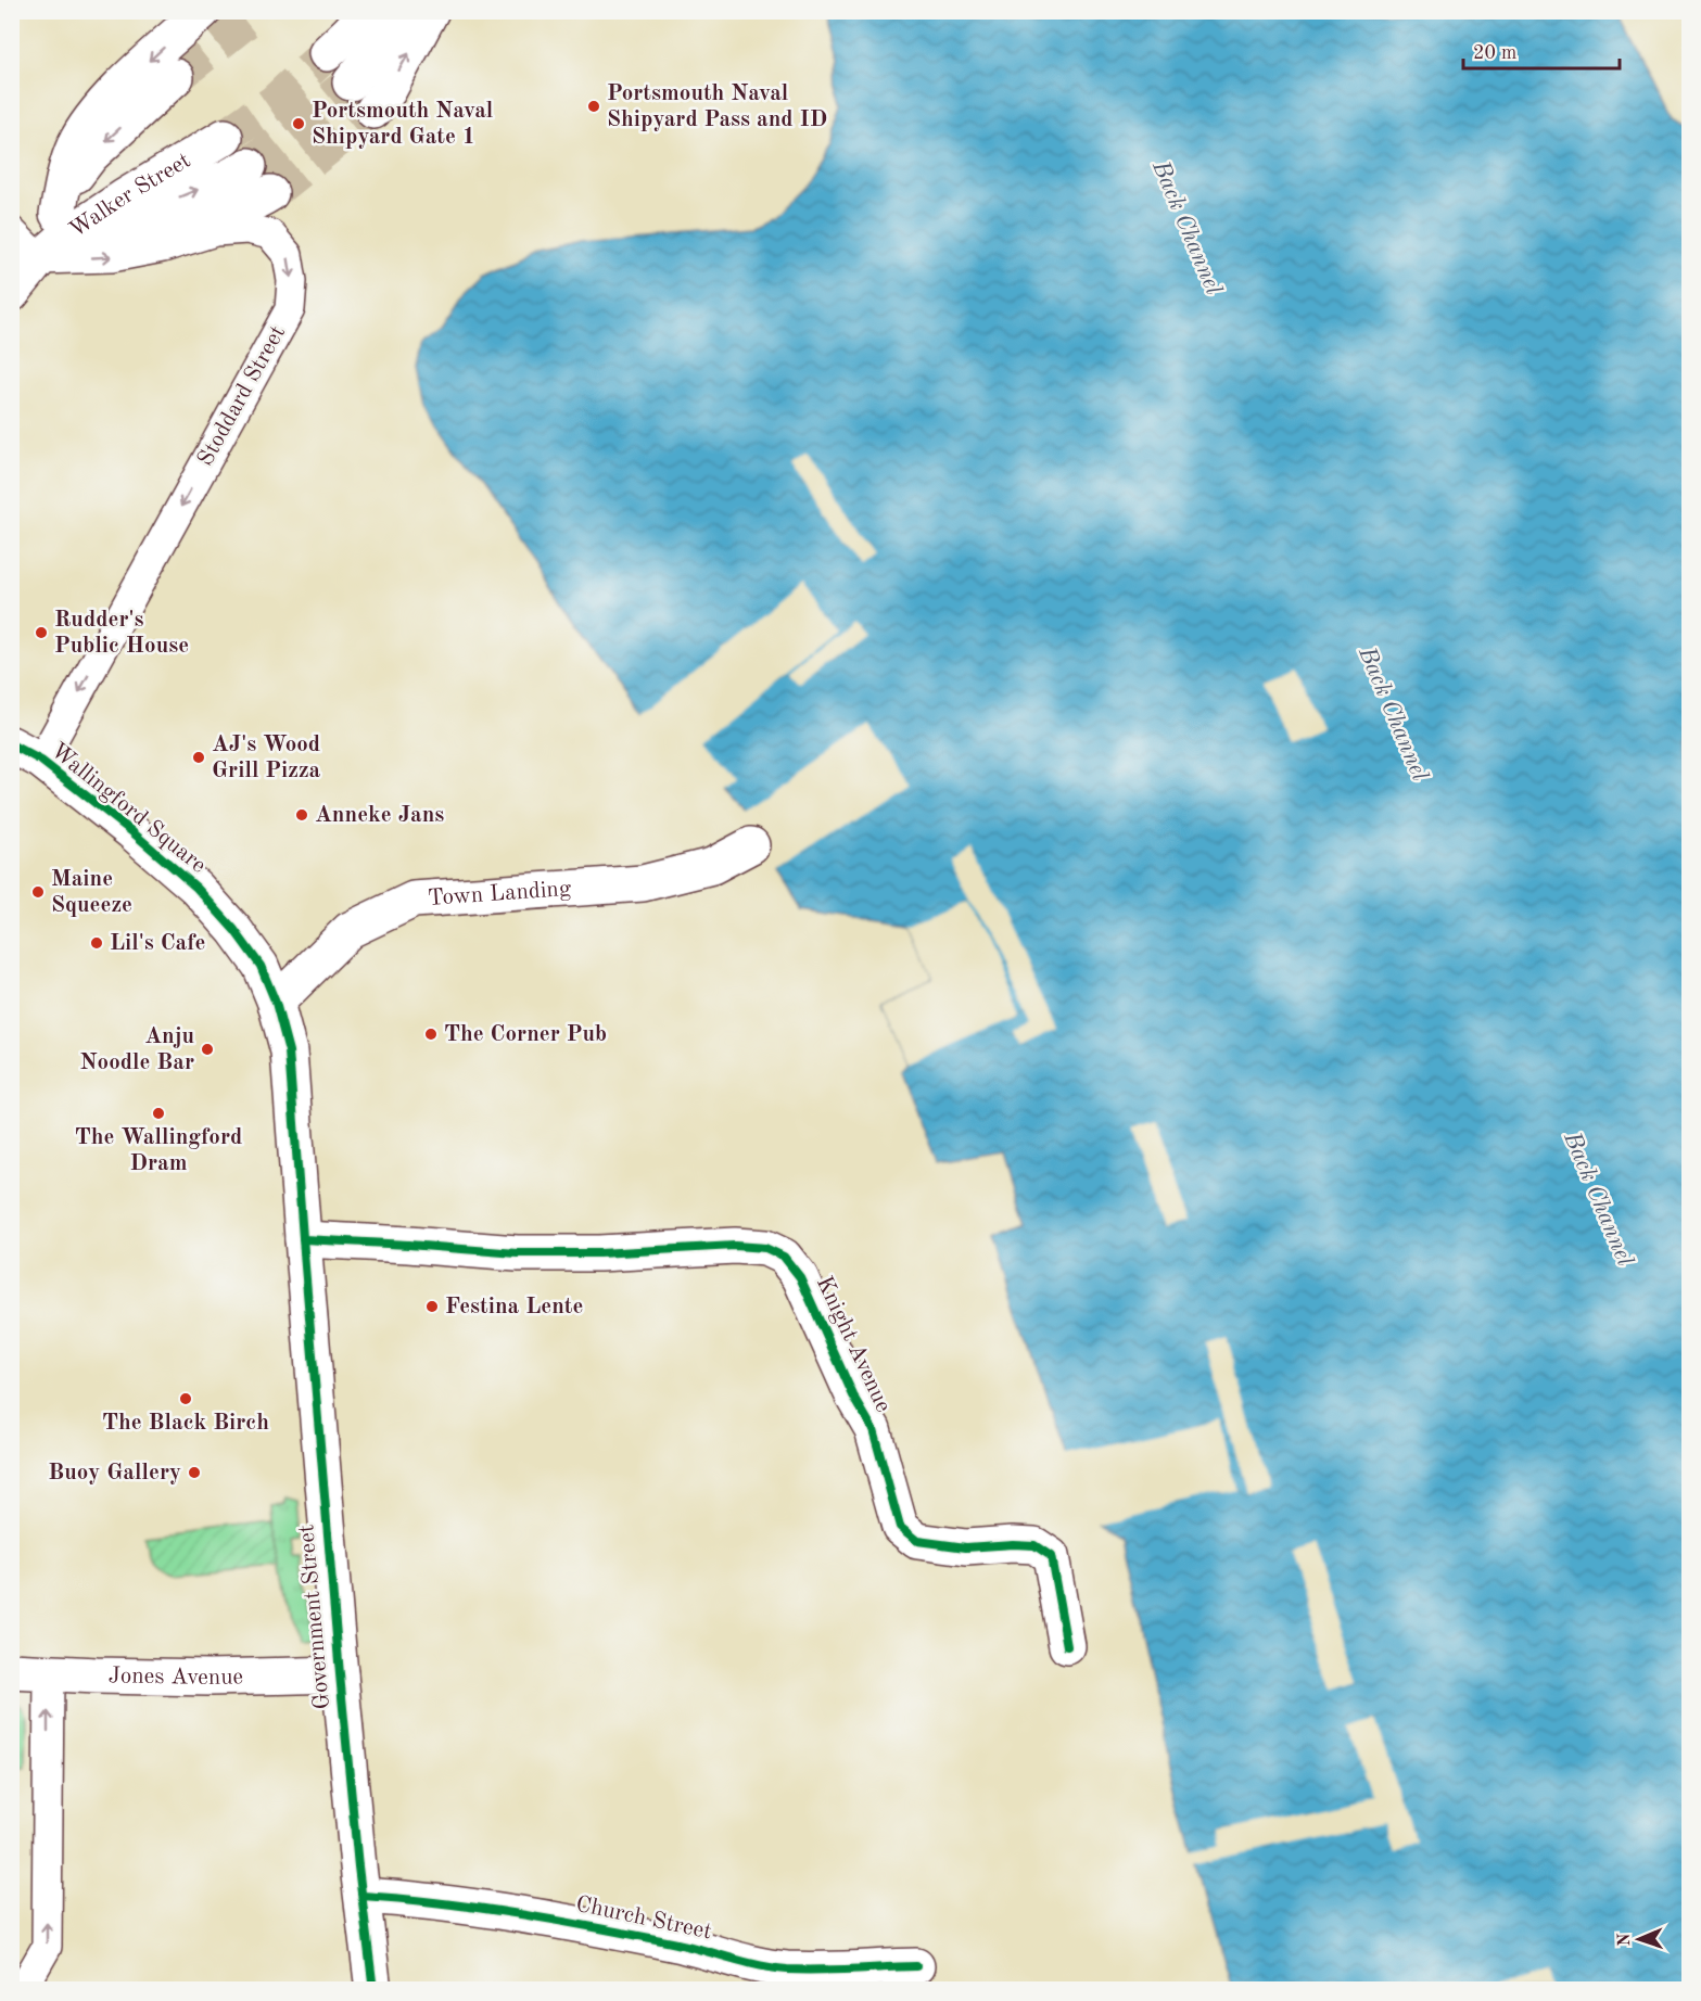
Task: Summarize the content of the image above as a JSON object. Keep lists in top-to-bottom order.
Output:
{
  "streets": {
    "street": [
      "Walker Street",
      "Wallingford Square",
      "Town Landing",
      "Knight Avenue",
      "Government Street",
      "Jones Avenue",
      "Church Street"
    ],
    "lane": ["Stoddard Street"]
  },
  "crossings": [
    ["Walker Street", "Stoddard Street"],
    ["Stoddard Street", "Wallingford Square"],
    ["Wallingford Square", "Town Landing"],
    ["Wallingford Square", "Knight Avenue"],
    ["Wallingford Square", "Government Street"],
    ["Knight Avenue", "Government Street"],
    ["Government Street", "Jones Avenue"],
    ["Government Street", "Church Street"]
  ],
  "water": ["Back Channel"],
  "places": [
    "Portsmouth Naval Shipyard Pass and ID",
    "Portsmouth Naval Shipyard Gate 1",
    "Rudder's Public House",
    "AJ's Wood Grill Pizza",
    "Anneke Jans",
    "Maine Squeeze",
    "Lil's Cafe",
    "The Corner Pub",
    "Anju Noodle Bar",
    "The Wallingford Dram",
    "Festina Lente",
    "The Black Birch",
    "Buoy Gallery"
  ],
  "scale_bar": "20 m",
  "north": "left"
}
